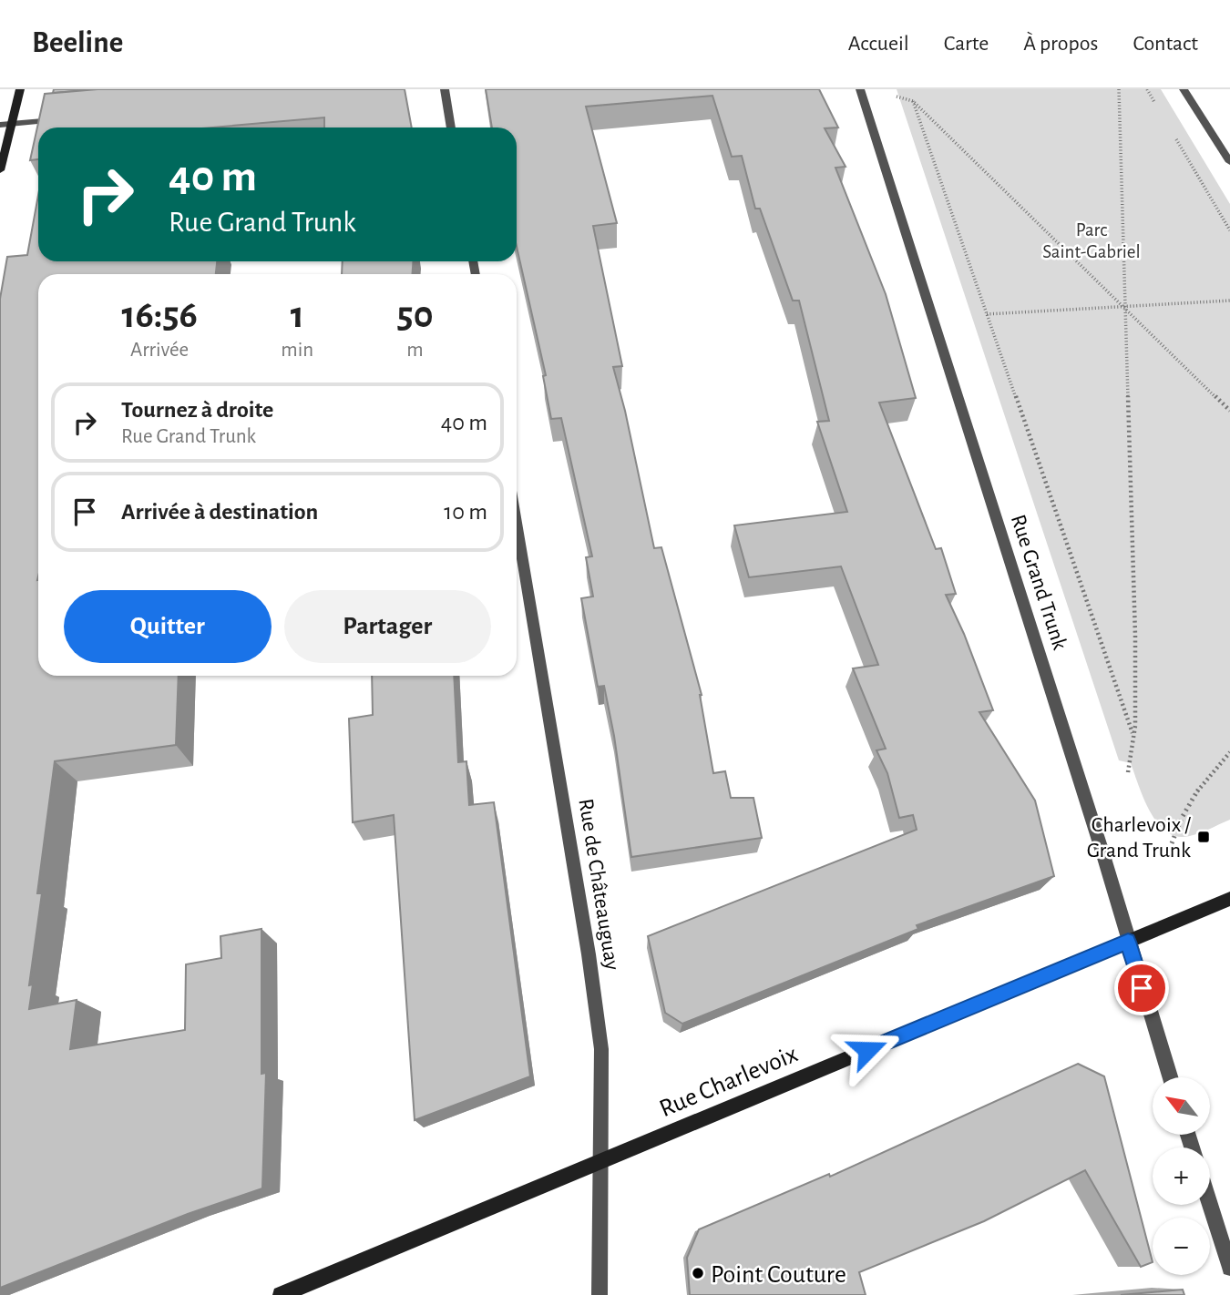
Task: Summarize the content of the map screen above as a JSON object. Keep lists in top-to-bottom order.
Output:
{
  "streets": {
    "street": ["Rue Grand Trunk", "Rue de Châteauguay", "Rue Charlevoix"]
  },
  "crossings": [
    ["Rue Grand Trunk", "Rue Charlevoix"],
    ["Rue de Châteauguay", "Rue Charlevoix"]
  ],
  "parks": ["Parc Saint-Gabriel"],
  "places": {
    "transit": ["Charlevoix / Grand Trunk"],
    "other": ["Point Couture"]
  },
  "north": "top left",
  "page": {
    "header": "Beeline",
    "nav": [
      "Accueil",
      "Carte",
      "À propos",
      "Contact"
    ],
    "turn": ["40 m", "Rue Grand Trunk"],
    "eta": [
      "16:56",
      "Arrivée",
      "1",
      "min",
      "50",
      "m"
    ],
    "list": [
      {
        "name": "Tournez à droite",
        "note": "Rue Grand Trunk",
        "value": "40 m"
      },
      {
        "name": "Arrivée à destination",
        "value": "10 m"
      }
    ],
    "buttons": ["Quitter", "Partager"],
    "map_buttons": ["+", "−"]
  }
}
